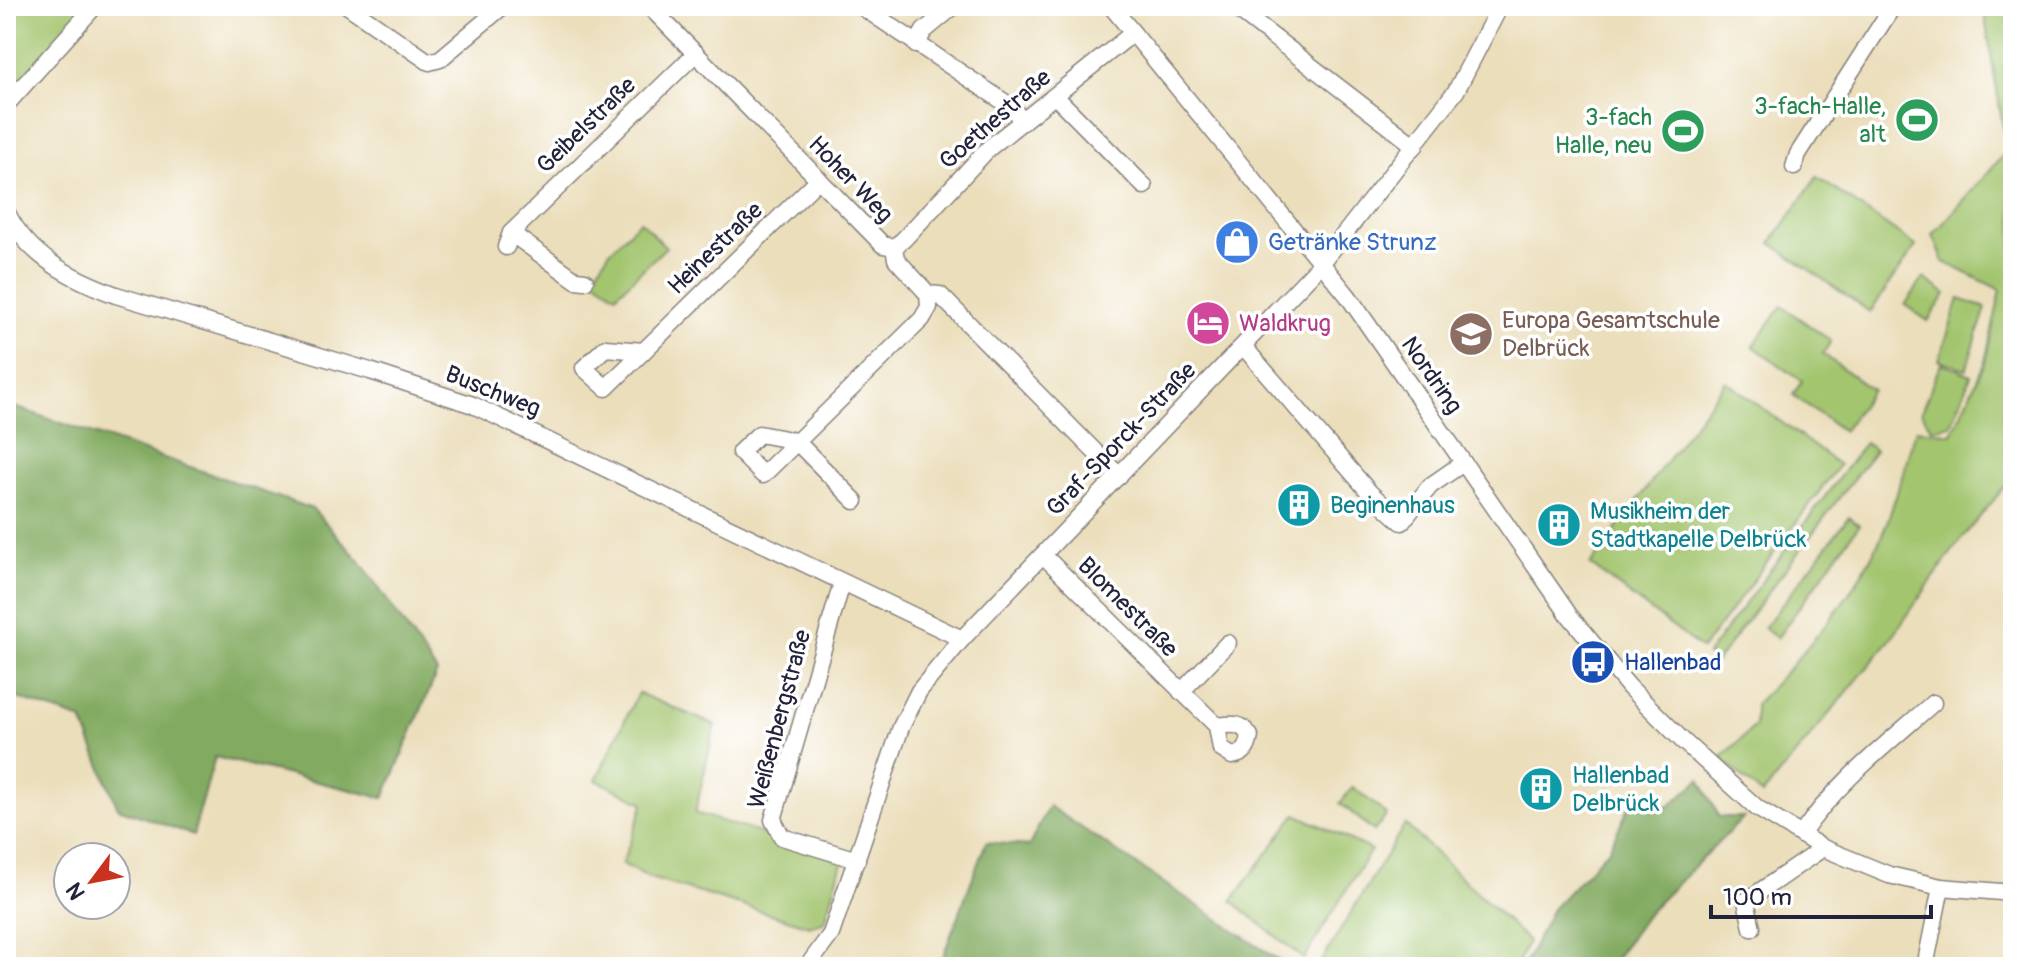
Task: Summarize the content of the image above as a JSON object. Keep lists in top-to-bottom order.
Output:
{
  "streets": {
    "street": [
      "Goethestraße",
      "Geibelstraße",
      "Hoher Weg",
      "Heinestraße",
      "Nordring",
      "Buschweg",
      "Graf-Sporck-Straße",
      "Blomestraße",
      "Weißenbergstraße"
    ]
  },
  "crossings": [
    ["Goethestraße", "Hoher Weg"],
    ["Goethestraße", "Nordring"],
    ["Geibelstraße", "Hoher Weg"],
    ["Hoher Weg", "Heinestraße"],
    ["Hoher Weg", "Graf-Sporck-Straße"],
    ["Nordring", "Graf-Sporck-Straße"],
    ["Buschweg", "Graf-Sporck-Straße"],
    ["Buschweg", "Weißenbergstraße"],
    ["Graf-Sporck-Straße", "Blomestraße"],
    ["Graf-Sporck-Straße", "Weißenbergstraße"]
  ],
  "places": {
    "sports": ["3-fach-Halle, alt", "3-fach Halle, neu"],
    "shop": ["Getränke Strunz"],
    "hotel": ["Waldkrug"],
    "school or university": ["Europa Gesamtschule Delbrück"],
    "building": ["Beginenhaus", "Musikheim der Stadtkapelle Delbrück", "Hallenbad Delbrück"],
    "bus stop": ["Hallenbad"]
  },
  "scale_bar": "100 m",
  "north": "bottom left"
}
